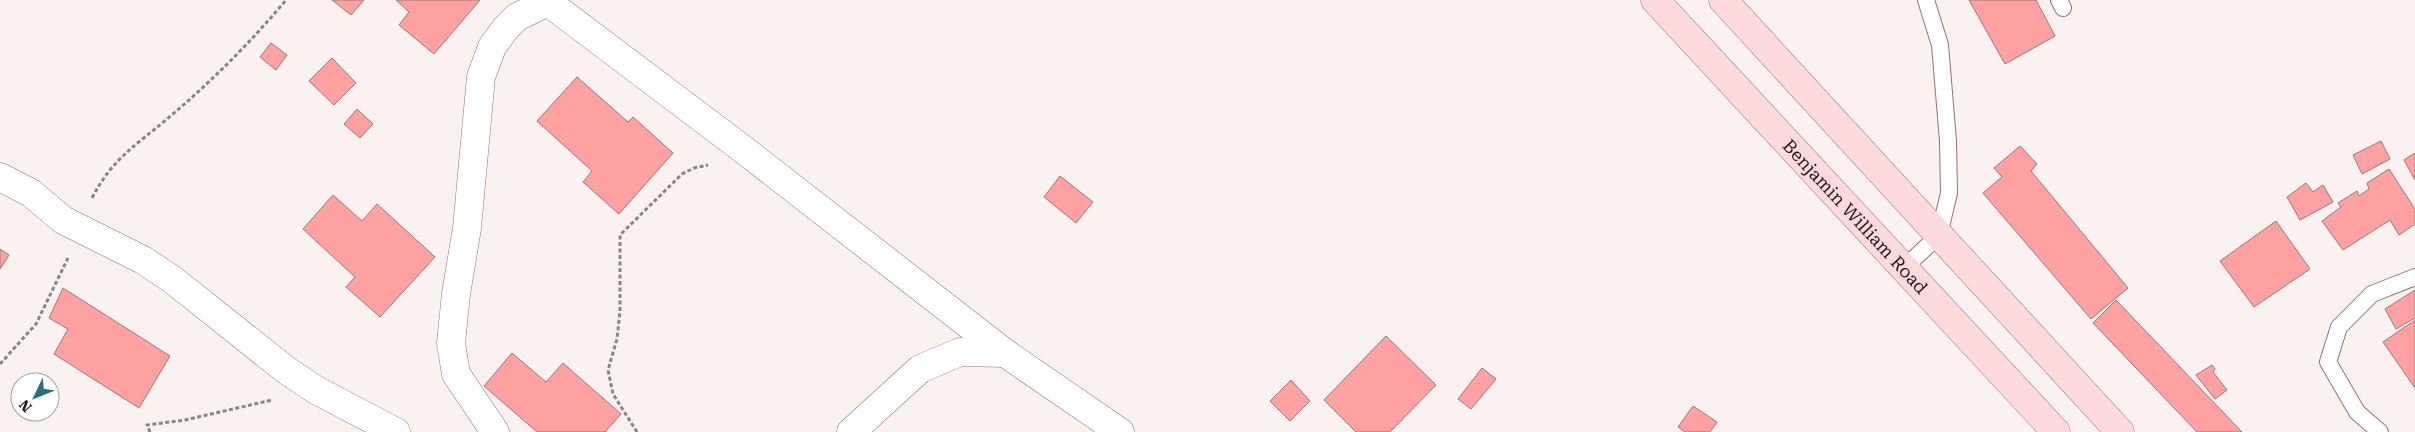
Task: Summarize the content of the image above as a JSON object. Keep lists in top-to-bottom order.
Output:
{
  "streets": {
    "main road": ["Benjamin William Road"]
  },
  "north": "bottom left"
}
